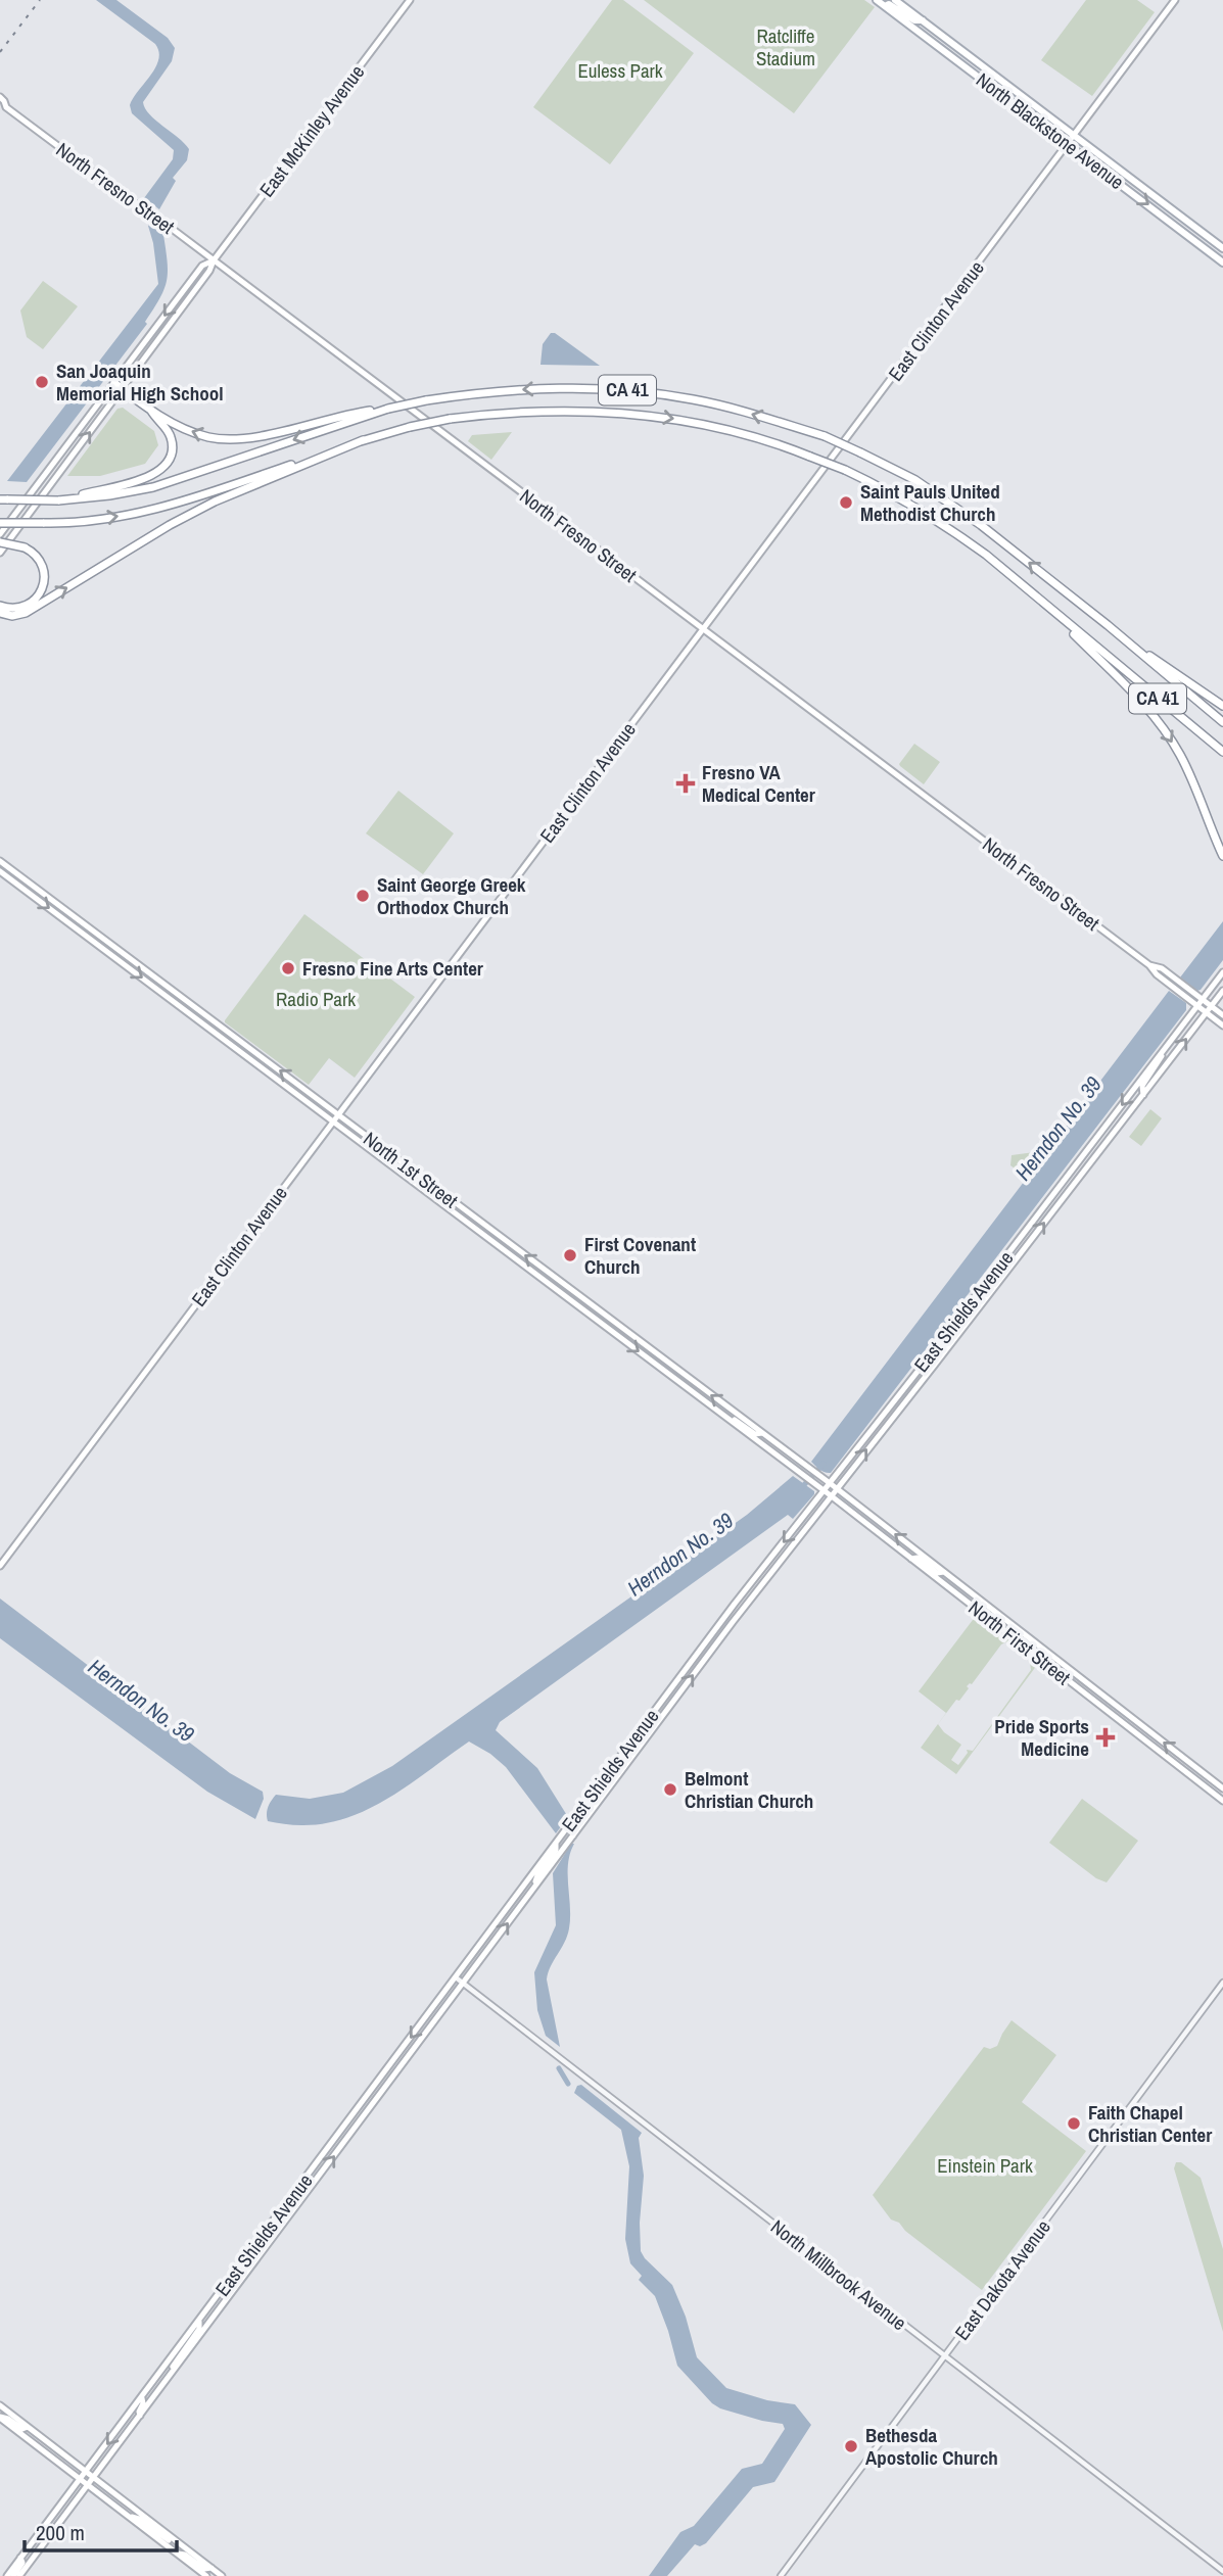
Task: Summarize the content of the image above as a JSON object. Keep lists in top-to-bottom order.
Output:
{
  "streets": {
    "highway": ["CA 41"],
    "main road": [
      "East McKinley Avenue",
      "North Blackstone Avenue",
      "North Fresno Street",
      "East Clinton Avenue",
      "North 1st Street",
      "East Shields Avenue",
      "North First Street"
    ],
    "street": ["North Millbrook Avenue", "East Dakota Avenue"]
  },
  "crossings": [
    ["East McKinley Avenue", "North Fresno Street"],
    ["North Blackstone Avenue", "East Clinton Avenue"],
    ["North Fresno Street", "East Clinton Avenue"],
    ["North Fresno Street", "East Shields Avenue"],
    ["East Clinton Avenue", "North 1st Street"],
    ["North 1st Street", "North First Street"],
    ["East Shields Avenue", "North First Street"],
    ["East Shields Avenue", "North Millbrook Avenue"],
    ["North Millbrook Avenue", "East Dakota Avenue"]
  ],
  "water": ["Herndon No. 39"],
  "parks": [
    "Ratcliffe Stadium",
    "Euless Park",
    "Radio Park",
    "Einstein Park"
  ],
  "places": {
    "other": [
      "San Joaquin Memorial High School",
      "Saint Pauls United Methodist Church",
      "Saint George Greek Orthodox Church",
      "Fresno Fine Arts Center",
      "First Covenant Church",
      "Belmont Christian Church",
      "Faith Chapel Christian Center",
      "Bethesda Apostolic Church"
    ],
    "health": ["Fresno VA Medical Center", "Pride Sports Medicine"]
  },
  "scale_bar": "200 m"
}
